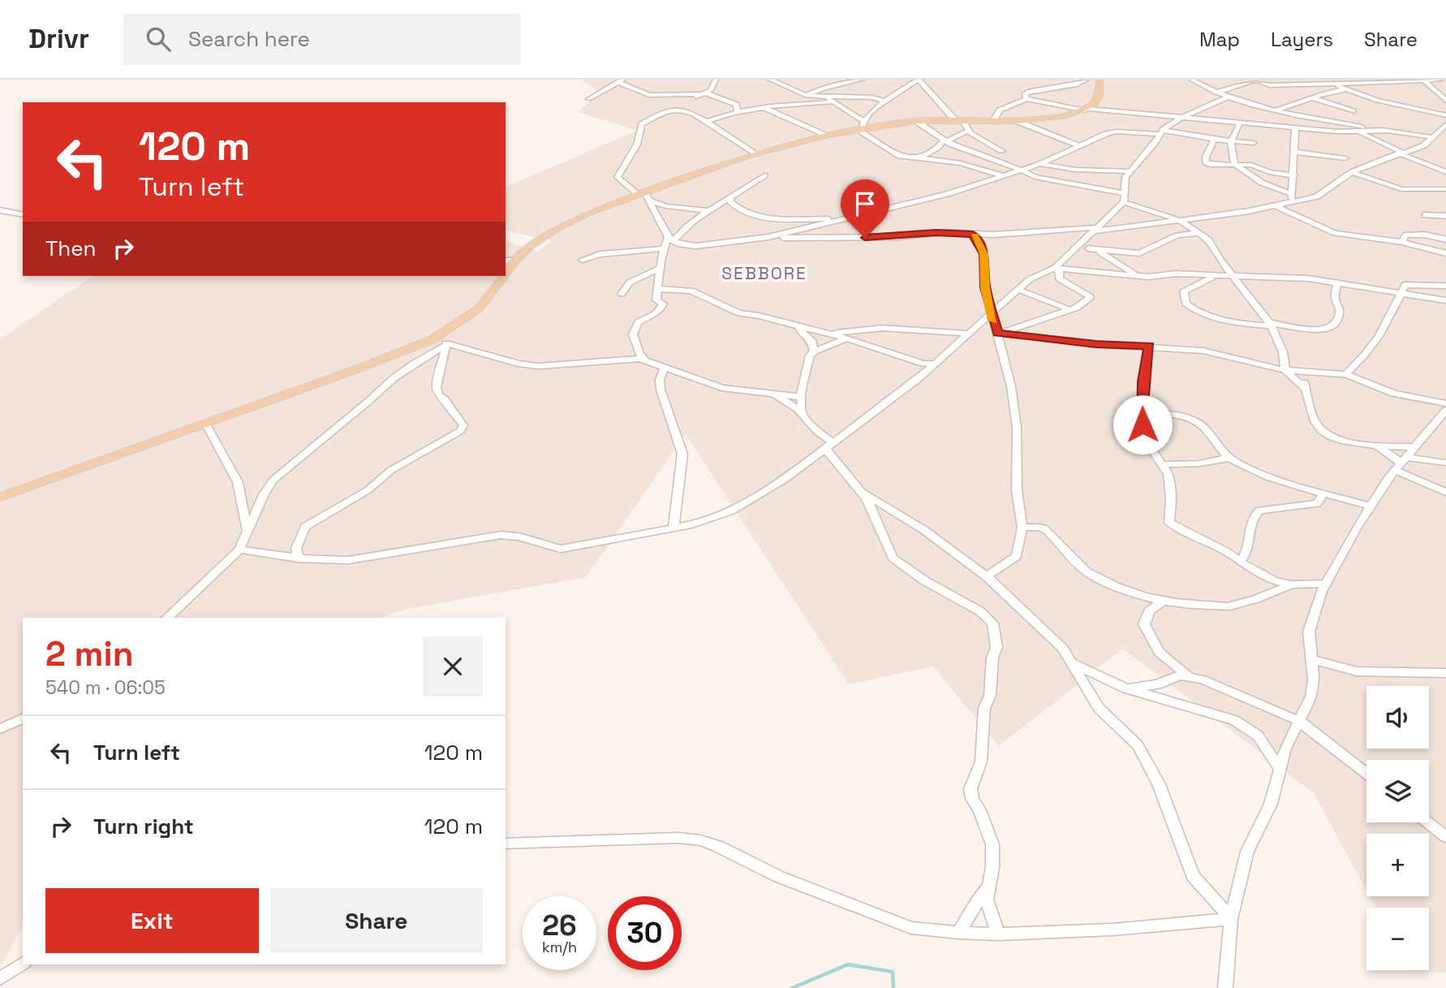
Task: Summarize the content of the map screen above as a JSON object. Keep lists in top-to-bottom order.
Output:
{
  "districts": ["SEBBORE"],
  "page": {
    "header": "Drivr",
    "search": "Search here",
    "nav": ["Map", "Layers", "Share"],
    "turn": ["120 m", "Turn left"],
    "then": "Then",
    "heading": ["2 min", "540 m · 06:05"],
    "map_buttons": ["+", "−"],
    "list": [
      {
        "name": "Turn left",
        "value": "120 m"
      },
      {
        "name": "Turn right",
        "value": "120 m"
      }
    ],
    "buttons": ["Exit", "Share"],
    "speed": "26 km/h",
    "limit": "30"
  }
}
